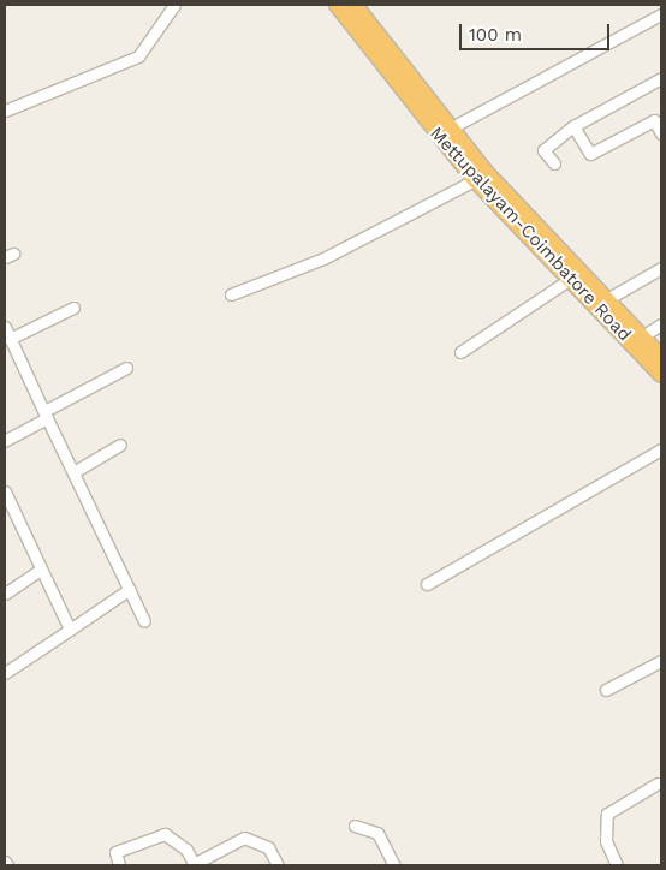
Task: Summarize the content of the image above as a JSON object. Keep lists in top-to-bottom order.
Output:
{
  "streets": {
    "highway": ["Mettupalayam-Coimbatore Road"]
  },
  "scale_bar": "100 m"
}
